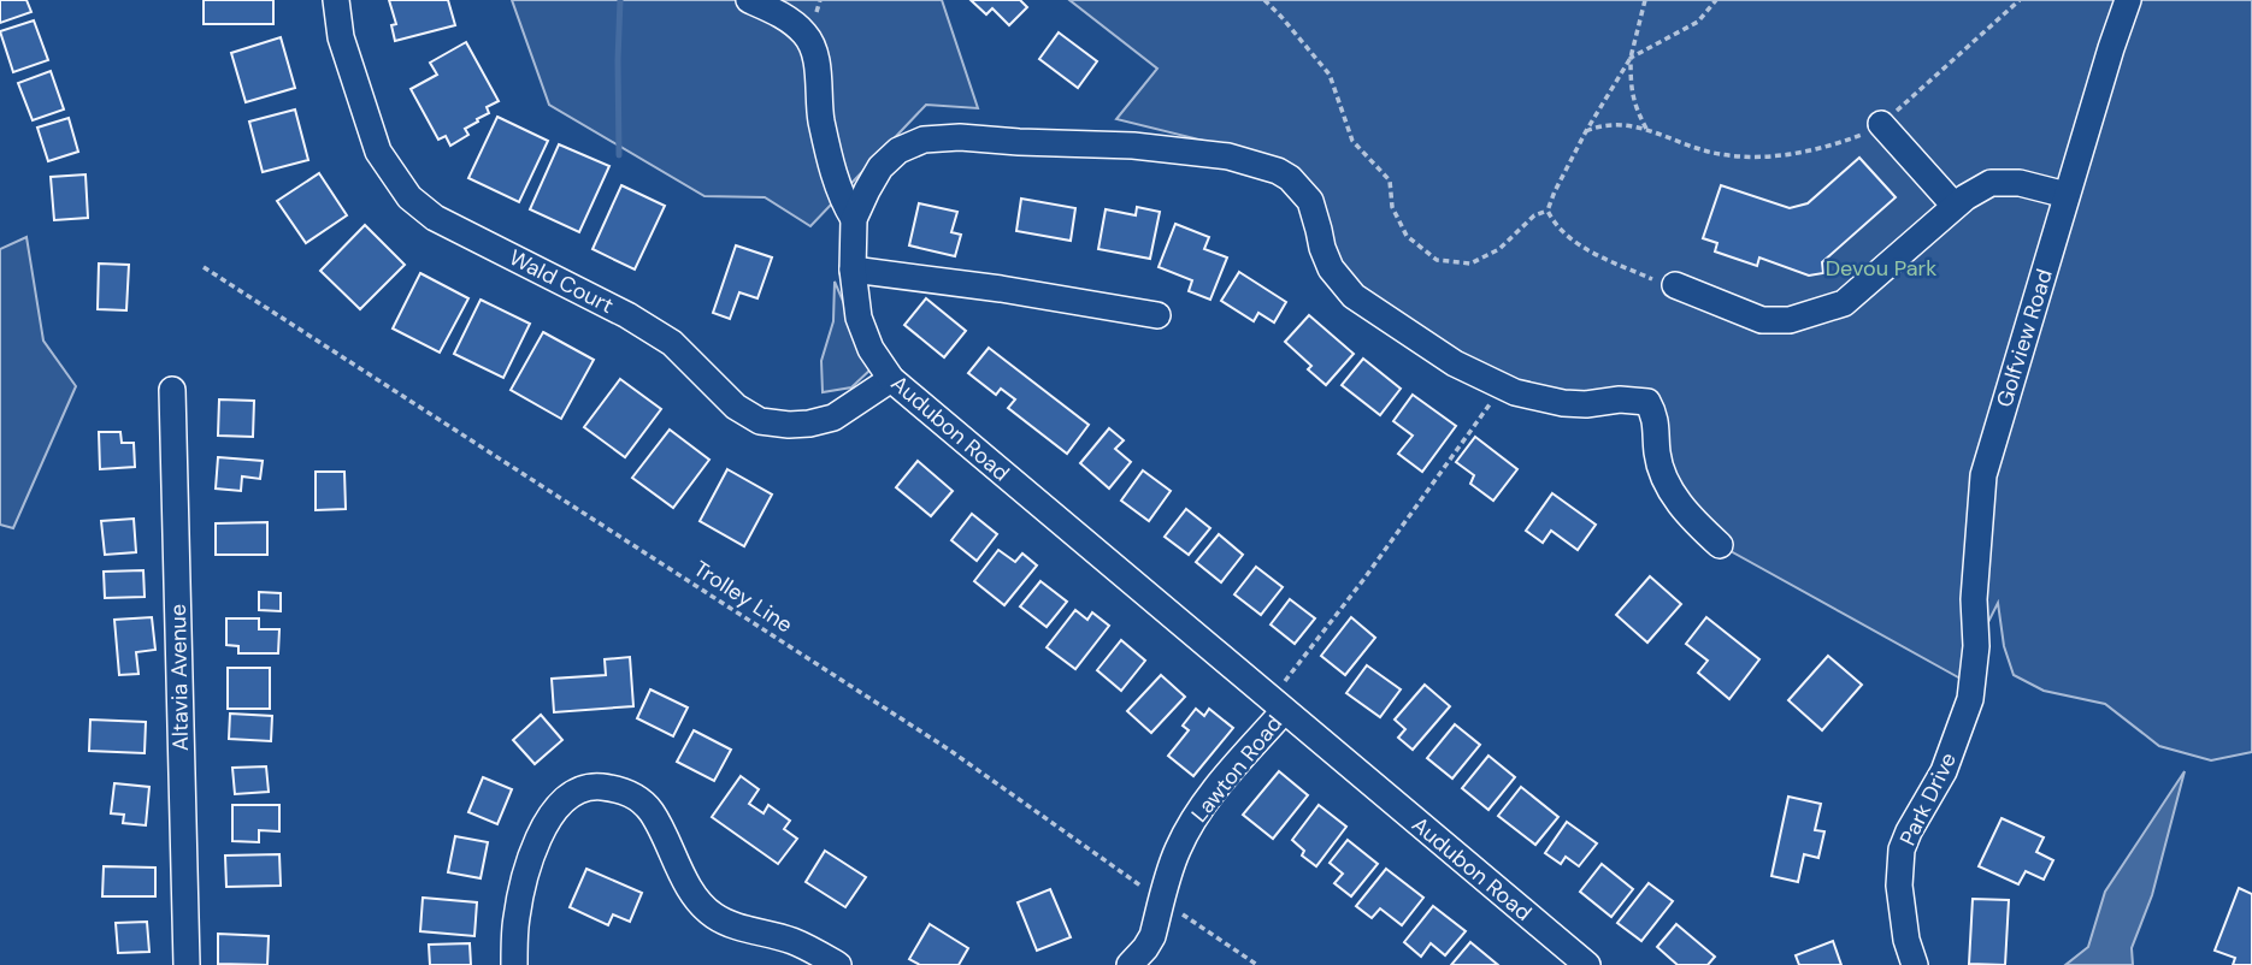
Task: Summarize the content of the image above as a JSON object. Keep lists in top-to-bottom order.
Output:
{
  "streets": {
    "street": [
      "Wald Court",
      "Golfview Road",
      "Audubon Road",
      "Altavia Avenue",
      "Lawton Road",
      "Park Drive"
    ],
    "path": ["Trolley Line"]
  },
  "crossings": [
    ["Wald Court", "Audubon Road"],
    ["Golfview Road", "Park Drive"],
    ["Audubon Road", "Lawton Road"],
    ["Trolley Line", "Lawton Road"]
  ],
  "parks": ["Devou Park"]
}
